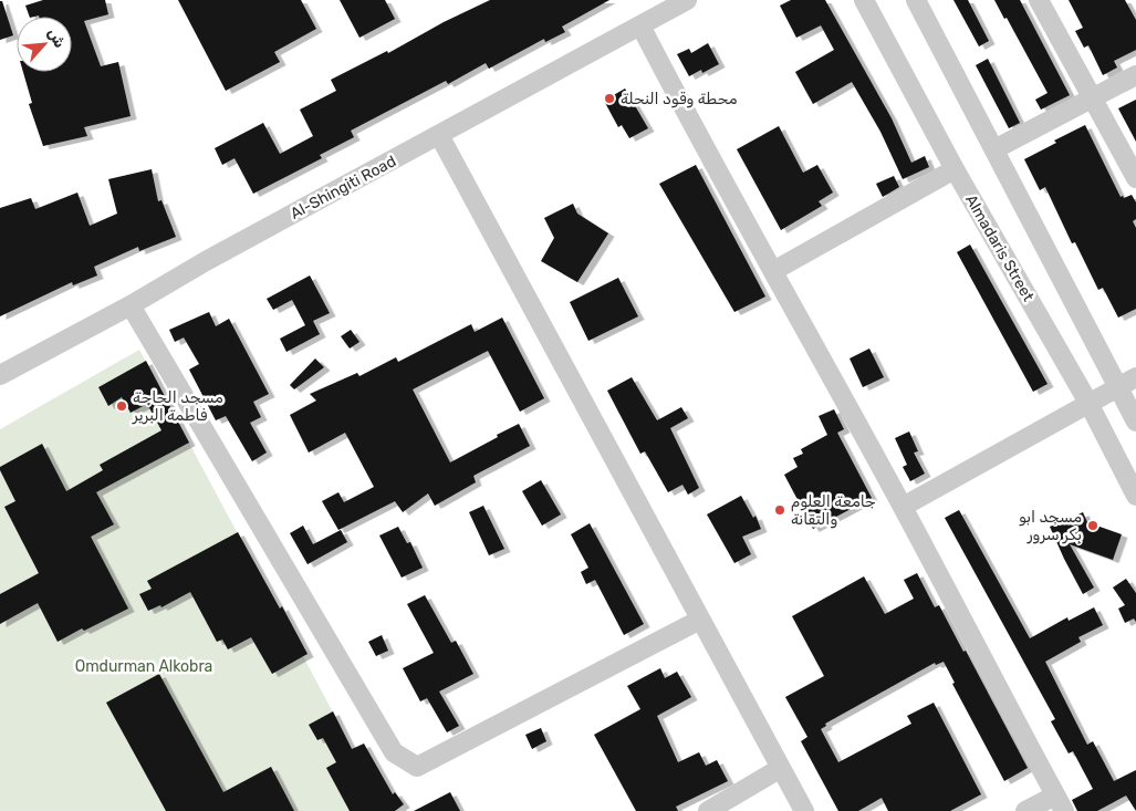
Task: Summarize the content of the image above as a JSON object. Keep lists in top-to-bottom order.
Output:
{
  "streets": {
    "street": ["Al-Shingiti Road", "Almadaris Street"]
  },
  "parks": ["Omdurman Alkobra"],
  "places": [
    "محطة وقود النحلة",
    "مسجد الحاجة فاطمة البرير",
    "جامعة العلوم والتقانة",
    "مسجد ابو بكر سرور"
  ],
  "north": "top right"
}
